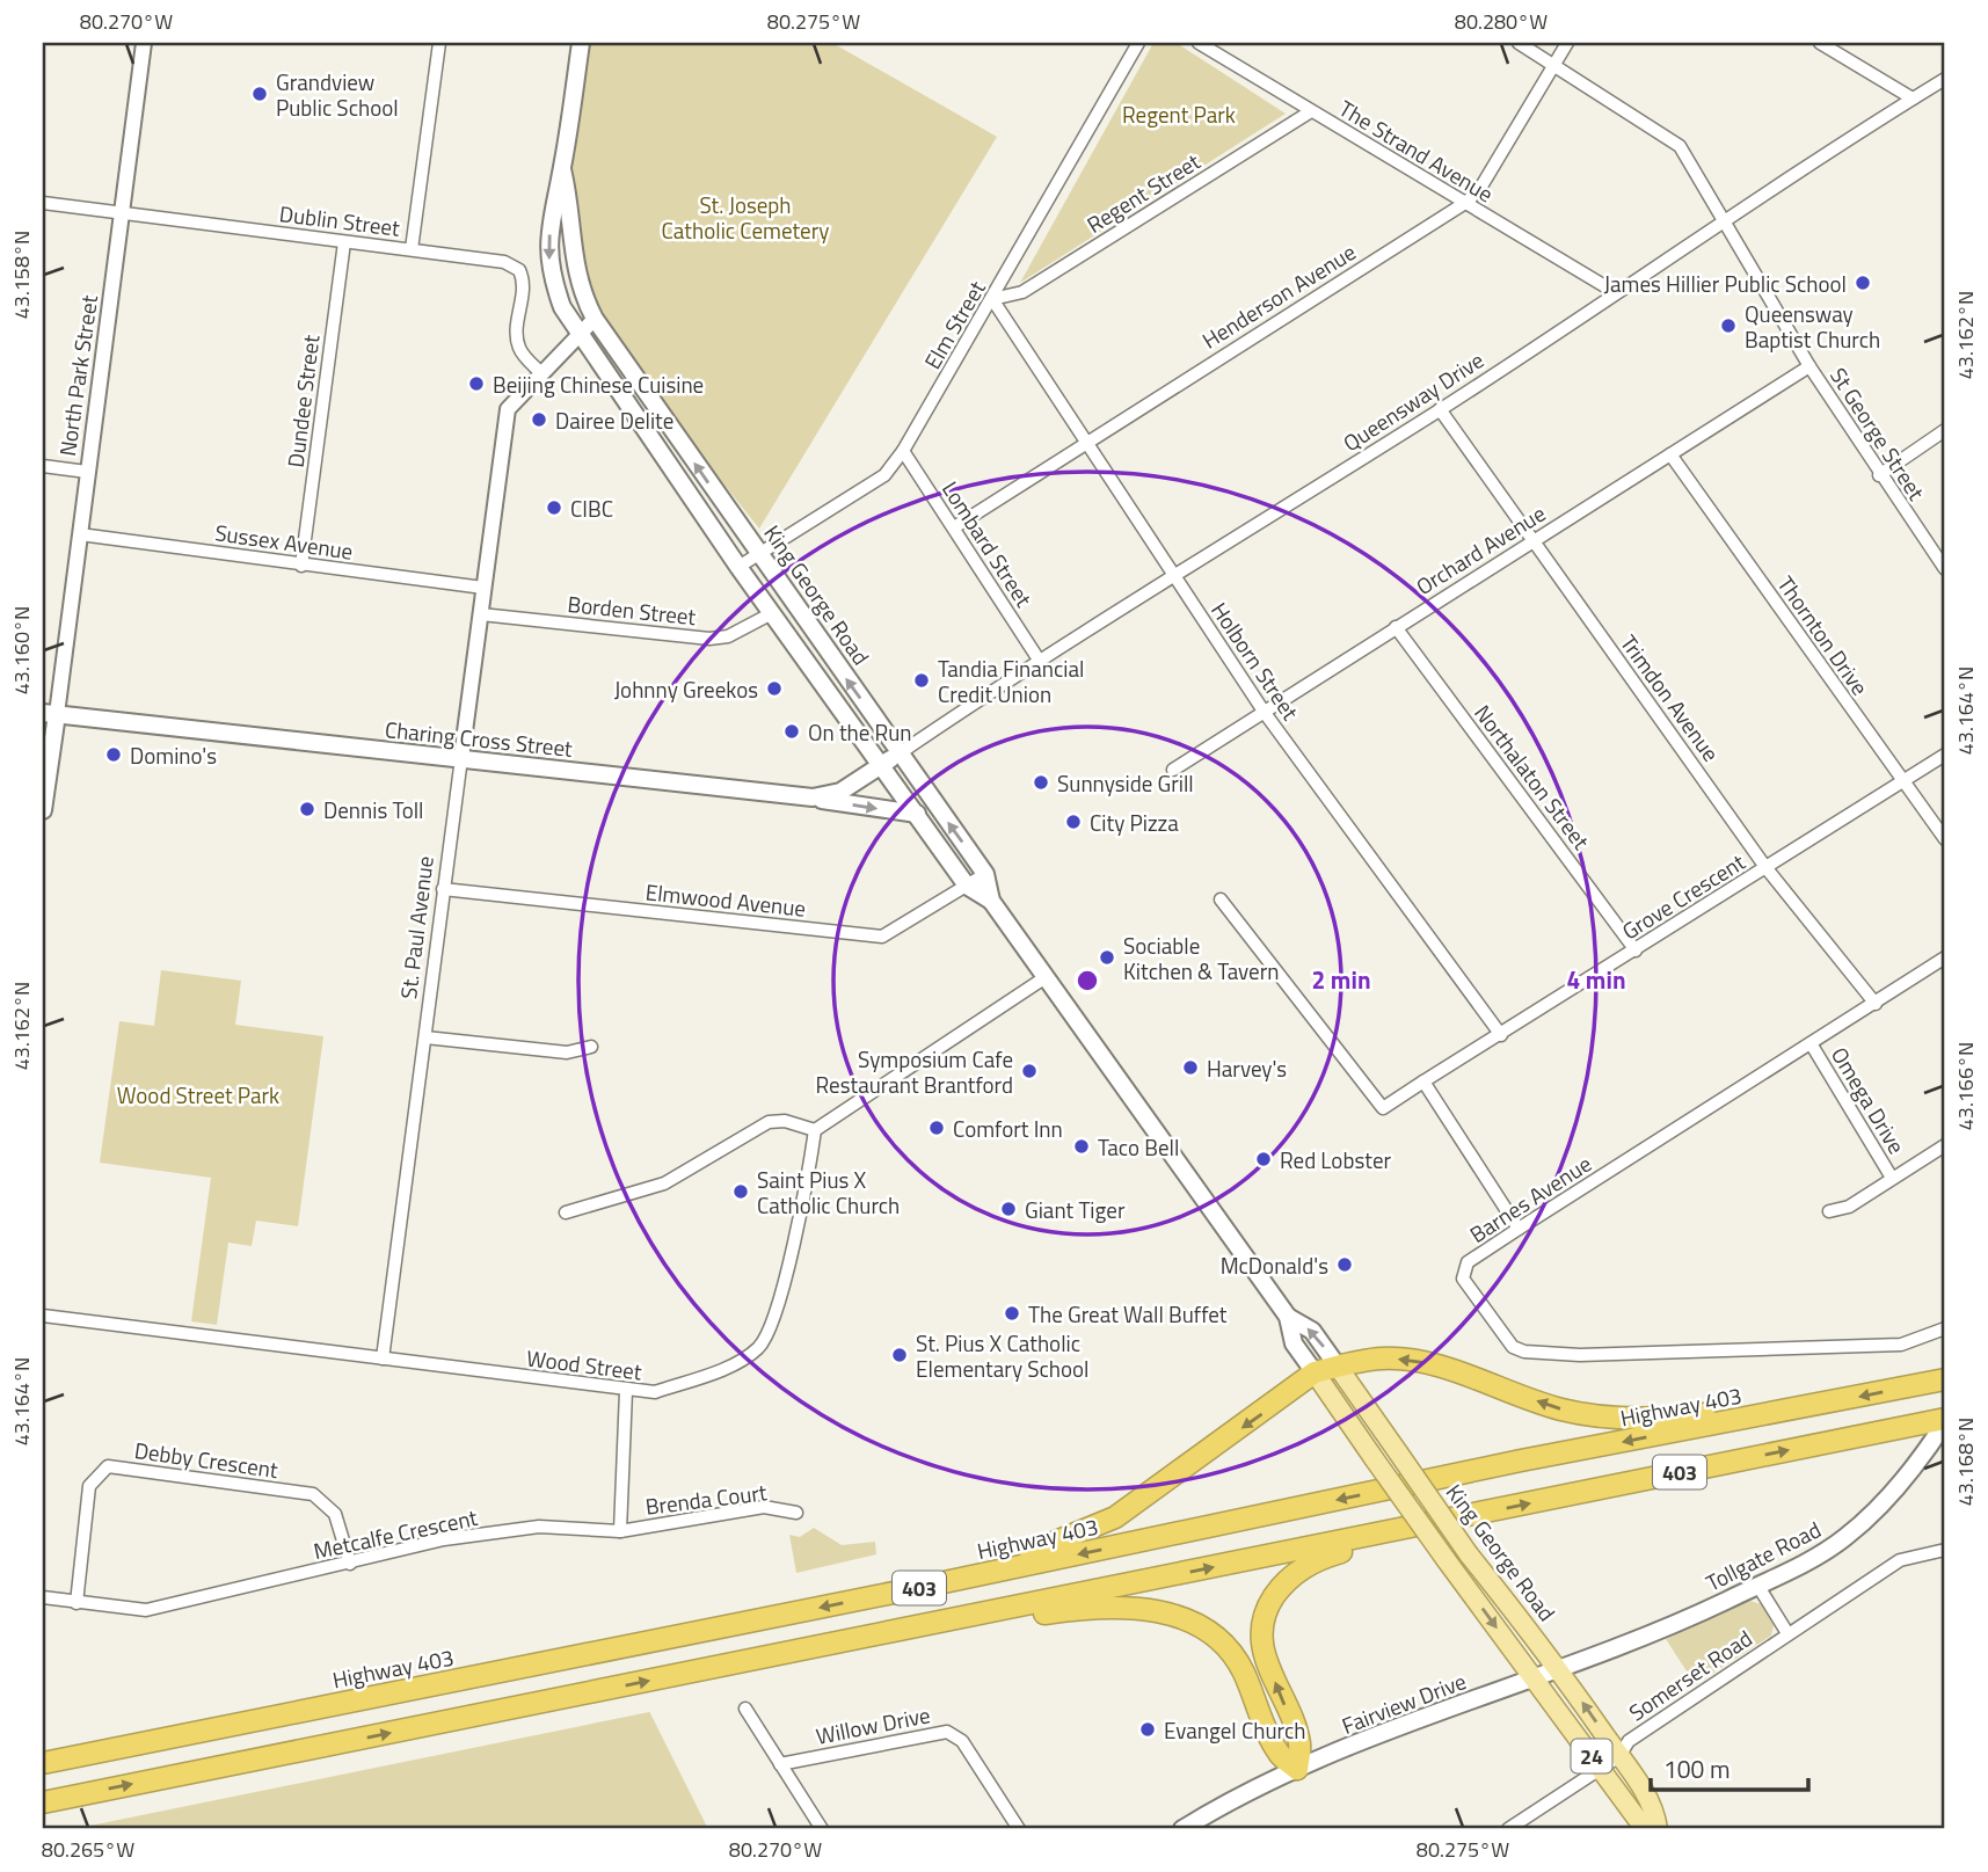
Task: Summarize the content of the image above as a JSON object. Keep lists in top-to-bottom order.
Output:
{
  "streets": {
    "highway": ["Highway 403", "403"],
    "main road": [
      "North Park Street",
      "King George Road",
      "Charing Cross Street",
      "Tollgate Road",
      "Fairview Drive",
      "24"
    ],
    "street": [
      "The Strand Avenue",
      "Regent Street",
      "Dublin Street",
      "Henderson Avenue",
      "Elm Street",
      "Dundee Street",
      "Queensway Drive",
      "St George Street",
      "Sussex Avenue",
      "Lombard Street",
      "Orchard Avenue",
      "Borden Street",
      "Thornton Drive",
      "Holborn Street",
      "Trimdon Avenue",
      "Northalaton Street",
      "Grove Crescent",
      "Elmwood Avenue",
      "St. Paul Avenue",
      "Omega Drive",
      "Barnes Avenue",
      "Wood Street",
      "Debby Crescent",
      "Brenda Court",
      "Metcalfe Crescent",
      "Somerset Road",
      "Willow Drive"
    ]
  },
  "crossings": [
    ["The Strand Avenue", "Regent Street"],
    ["The Strand Avenue", "Henderson Avenue"],
    ["The Strand Avenue", "Queensway Drive"],
    ["Regent Street", "Elm Street"],
    ["Regent Street", "Holborn Street"],
    ["Dublin Street", "North Park Street"],
    ["Dublin Street", "Dundee Street"],
    ["Dublin Street", "St. Paul Avenue"],
    ["Henderson Avenue", "St George Street"],
    ["Henderson Avenue", "Lombard Street"],
    ["Henderson Avenue", "Holborn Street"],
    ["Elm Street", "Lombard Street"],
    ["Elm Street", "King George Road"],
    ["Elm Street", "Holborn Street"],
    ["North Park Street", "Sussex Avenue"],
    ["North Park Street", "Charing Cross Street"],
    ["Dundee Street", "Sussex Avenue"],
    ["Queensway Drive", "St George Street"],
    ["Queensway Drive", "Lombard Street"],
    ["Queensway Drive", "King George Road"],
    ["Queensway Drive", "Holborn Street"],
    ["Queensway Drive", "Trimdon Avenue"],
    ["Queensway Drive", "Charing Cross Street"],
    ["St George Street", "Orchard Avenue"],
    ["Sussex Avenue", "St. Paul Avenue"],
    ["Orchard Avenue", "Thornton Drive"],
    ["Orchard Avenue", "Holborn Street"],
    ["Orchard Avenue", "Trimdon Avenue"],
    ["Orchard Avenue", "Northalaton Street"],
    ["King George Road", "Borden Street"],
    ["King George Road", "Charing Cross Street"],
    ["King George Road", "Elmwood Avenue"],
    ["King George Road", "St. Paul Avenue"],
    ["King George Road", "Tollgate Road"],
    ["King George Road", "Somerset Road"],
    ["King George Road", "Fairview Drive"],
    ["Borden Street", "St. Paul Avenue"],
    ["Thornton Drive", "Grove Crescent"],
    ["Holborn Street", "Grove Crescent"],
    ["Trimdon Avenue", "Grove Crescent"],
    ["Trimdon Avenue", "Barnes Avenue"],
    ["Charing Cross Street", "St. Paul Avenue"],
    ["Northalaton Street", "Grove Crescent"],
    ["Elmwood Avenue", "St. Paul Avenue"],
    ["St. Paul Avenue", "Wood Street"],
    ["Omega Drive", "Barnes Avenue"],
    ["Debby Crescent", "Metcalfe Crescent"],
    ["403", "Tollgate Road"],
    ["Brenda Court", "Metcalfe Crescent"],
    ["Tollgate Road", "Somerset Road"],
    ["Tollgate Road", "Fairview Drive"]
  ],
  "parks": ["Regent Park", "St. Joseph Catholic Cemetery", "Wood Street Park"],
  "places": [
    "Grandview Public School",
    "James Hillier Public School",
    "Queensway Baptist Church",
    "Beijing Chinese Cuisine",
    "Dairee Delite",
    "CIBC",
    "Tandia Financial Credit Union",
    "Johnny Greekos",
    "On the Run",
    "Domino's",
    "Sunnyside Grill",
    "Dennis Toll",
    "City Pizza",
    "Sociable Kitchen & Tavern",
    "Harvey's",
    "Symposium Cafe Restaurant Brantford",
    "Comfort Inn",
    "Taco Bell",
    "Red Lobster",
    "Saint Pius X Catholic Church",
    "Giant Tiger",
    "McDonald's",
    "The Great Wall Buffet",
    "St. Pius X Catholic Elementary School",
    "Evangel Church"
  ],
  "scale_bar": "100 m",
  "coordinates": [
    "80.270°W",
    "80.275°W",
    "80.280°W",
    "43.158°N",
    "43.162°N",
    "43.160°N",
    "43.164°N",
    "43.166°N",
    "43.168°N",
    "80.265°W"
  ],
  "rings": ["2 min", "4 min"]
}
